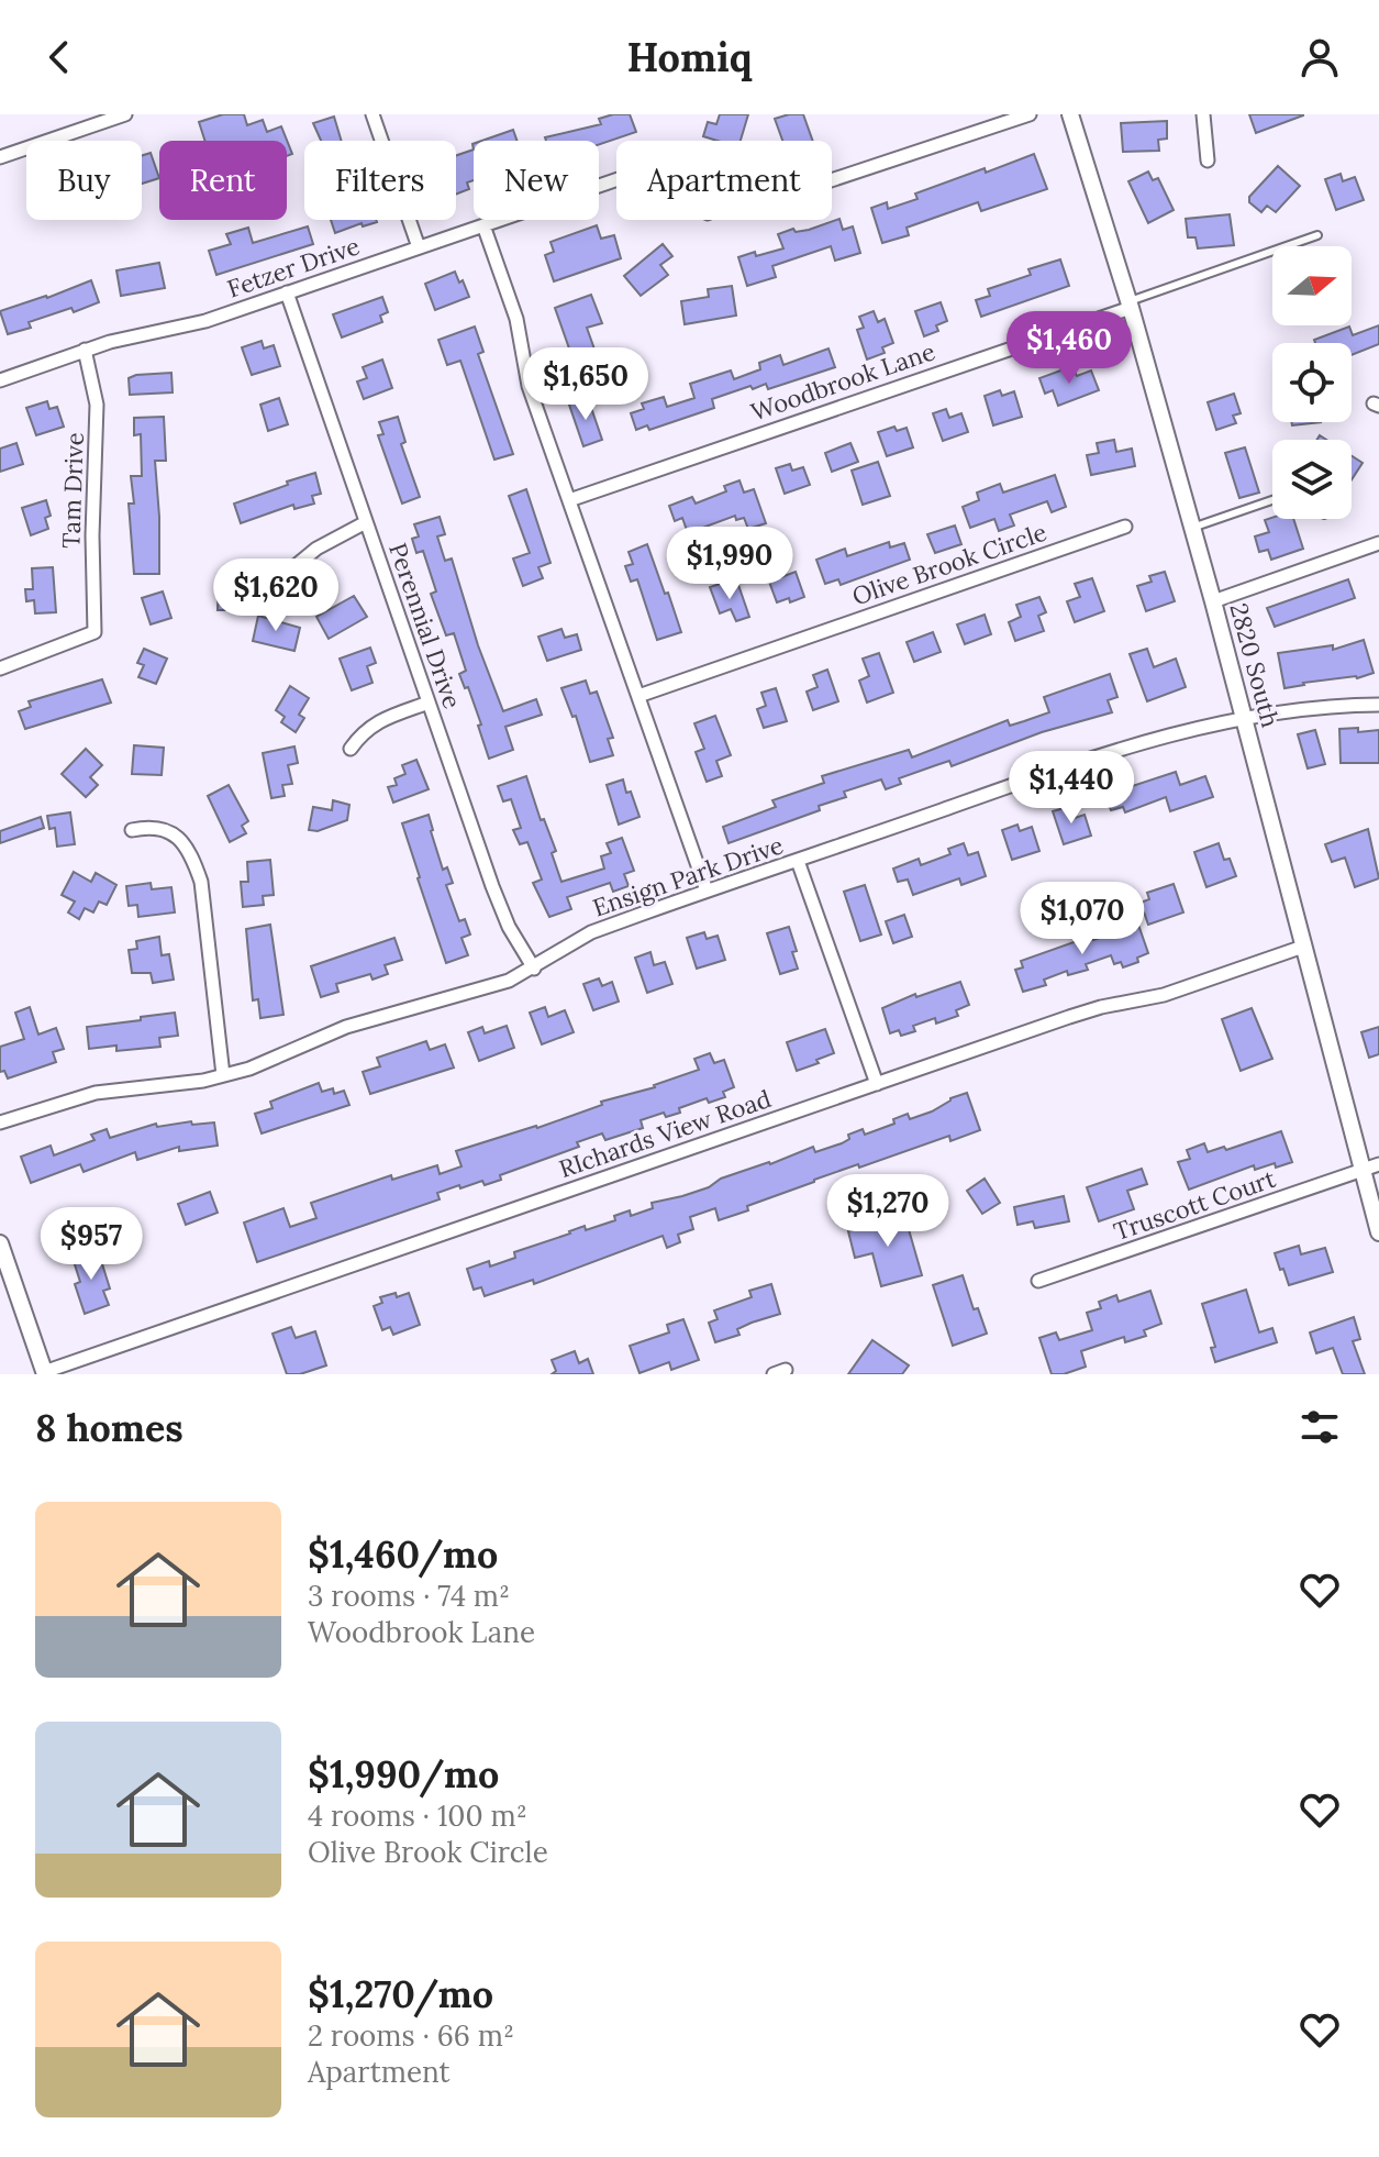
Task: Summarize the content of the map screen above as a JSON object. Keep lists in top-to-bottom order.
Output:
{
  "streets": {
    "street": [
      "Fetzer Drive",
      "Woodbrook Lane",
      "Tam Drive",
      "Olive Brook Circle",
      "Perennial Drive",
      "2820 South",
      "Ensign Park Drive",
      "RIchards View Road",
      "Truscott Court"
    ]
  },
  "crossings": [
    ["Fetzer Drive", "Tam Drive"],
    ["Fetzer Drive", "Perennial Drive"],
    ["Woodbrook Lane", "2820 South"],
    ["Perennial Drive", "Ensign Park Drive"],
    ["2820 South", "Ensign Park Drive"],
    ["2820 South", "RIchards View Road"],
    ["2820 South", "Truscott Court"]
  ],
  "north": "right",
  "page": {
    "header": "Homiq",
    "chip": [
      "Buy",
      "Rent",
      "Filters",
      "New",
      "Apartment"
    ],
    "price": [
      "$1,460",
      "$1,650",
      "$1,990",
      "$1,620",
      "$1,440",
      "$1,070",
      "$1,270",
      "$957"
    ],
    "heading": "8 homes",
    "list": [
      {
        "name": "$1,460/mo",
        "note": "3 rooms · 74 m² · Woodbrook Lane"
      },
      {
        "name": "$1,990/mo",
        "note": "4 rooms · 100 m² · Olive Brook Circle"
      },
      {
        "name": "$1,270/mo",
        "note": "2 rooms · 66 m² · Apartment"
      }
    ]
  }
}
